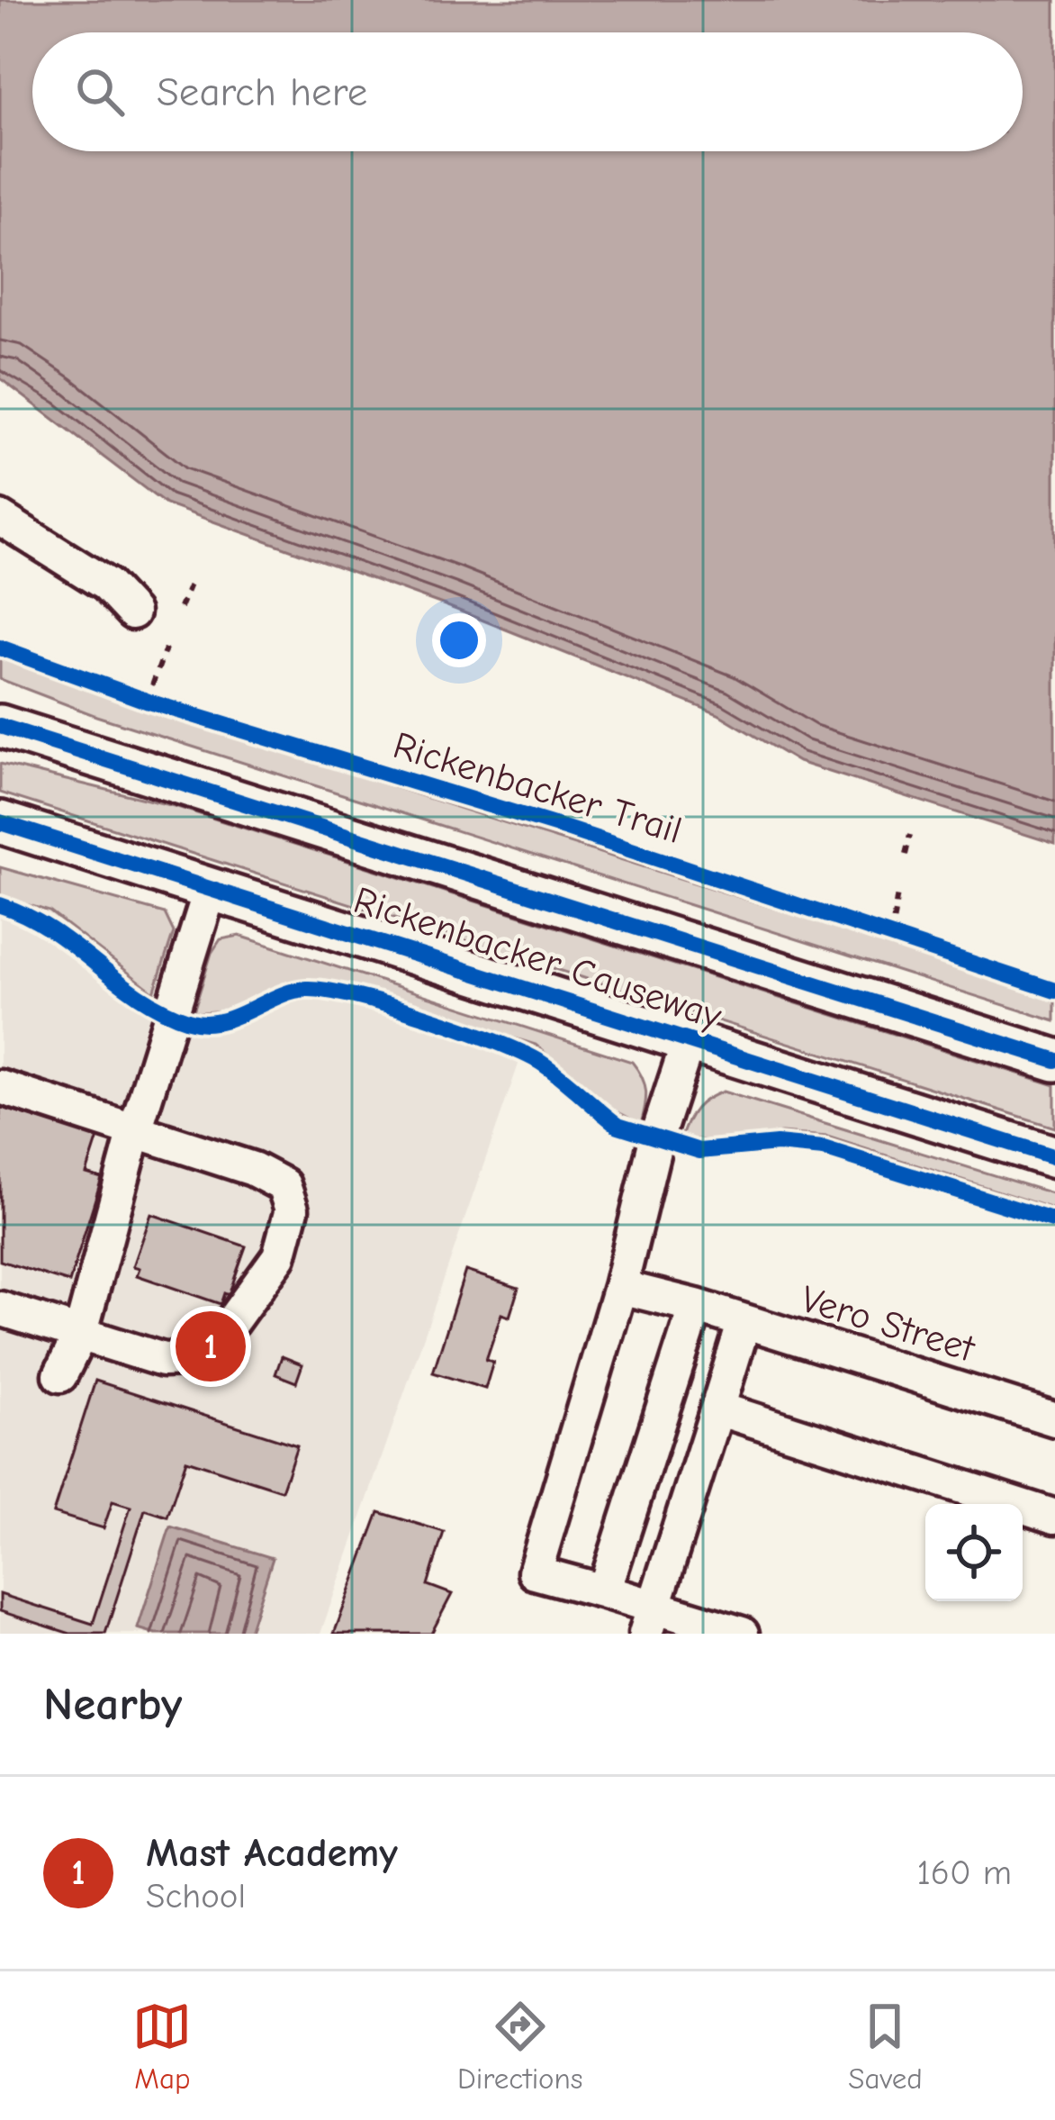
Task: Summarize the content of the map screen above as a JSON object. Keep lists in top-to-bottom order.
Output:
{
  "streets": {
    "main road": ["Rickenbacker Causeway"],
    "lane": ["Vero Street"],
    "cycle path": ["Rickenbacker Trail"]
  },
  "page": {
    "search": "Search here",
    "pins": "1",
    "heading": "Nearby",
    "list": [
      {
        "mark": "1",
        "name": "Mast Academy",
        "note": "School",
        "value": "160 m"
      }
    ],
    "nav": ["Map", "Directions", "Saved"]
  }
}
